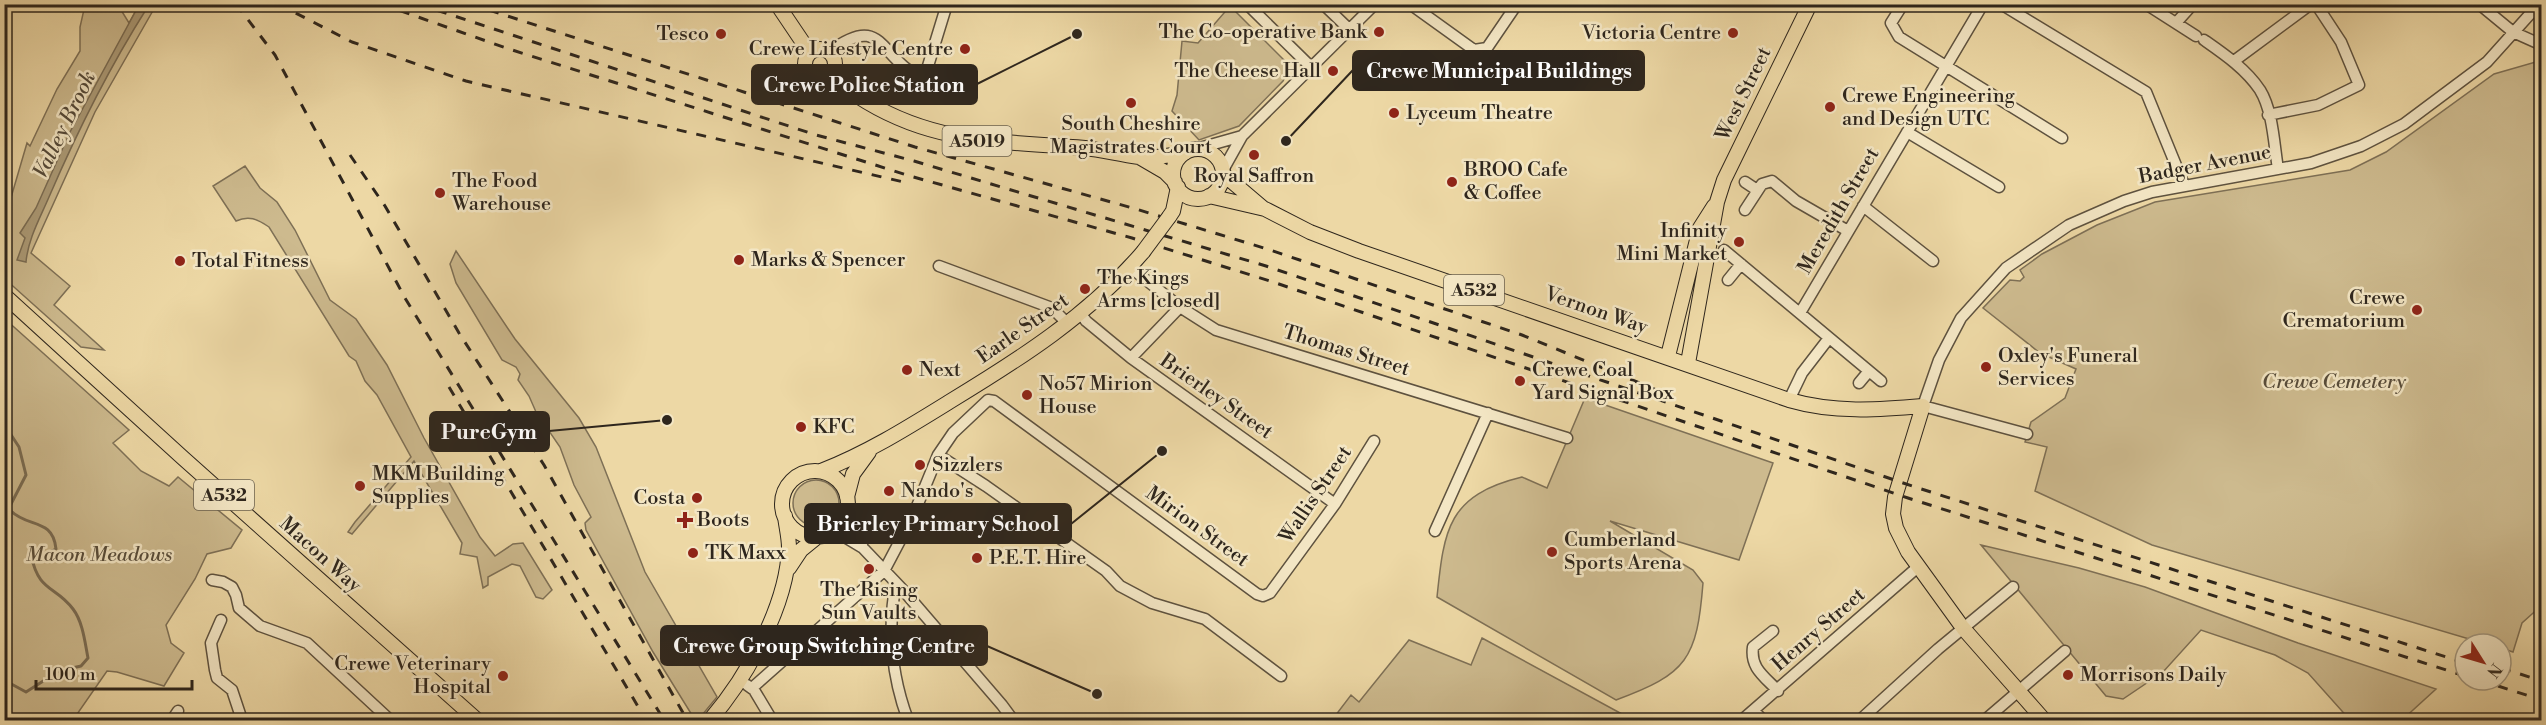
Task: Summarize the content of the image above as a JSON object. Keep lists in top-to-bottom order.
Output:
{
  "streets": {
    "main road": [
      "West Street",
      "A5019",
      "A532",
      "Vernon Way",
      "Earle Street",
      "Macon Way"
    ],
    "street": [
      "Badger Avenue",
      "Meredith Street",
      "Thomas Street",
      "Brierley Street",
      "Wallis Street",
      "Mirion Street",
      "Henry Street"
    ]
  },
  "crossings": [
    ["West Street", "Vernon Way"],
    ["A5019", "Vernon Way"],
    ["A5019", "Earle Street"],
    ["Badger Avenue", "Vernon Way"],
    ["Vernon Way", "Earle Street"],
    ["Earle Street", "Thomas Street"],
    ["Earle Street", "Brierley Street"],
    ["Brierley Street", "Wallis Street"],
    ["Wallis Street", "Mirion Street"]
  ],
  "water": ["Valley Brook"],
  "parks": ["Crewe Cemetery", "Macon Meadows"],
  "places": {
    "other": [
      "The Co-operative Bank",
      "Victoria Centre",
      "Tesco",
      "Crewe Police Station",
      "Crewe Lifestyle Centre",
      "The Cheese Hall",
      "South Cheshire Magistrates Court",
      "Crewe Engineering and Design UTC",
      "Lyceum Theatre",
      "Crewe Municipal Buildings",
      "Royal Saffron",
      "BROO Cafe & Coffee",
      "The Food Warehouse",
      "Infinity Mini Market",
      "Marks & Spencer",
      "Total Fitness",
      "The Kings Arms [closed]",
      "Crewe Crematorium",
      "Oxley's Funeral Services",
      "Next",
      "Crewe Coal Yard Signal Box",
      "No57 Mirion House",
      "PureGym",
      "KFC",
      "Brierley Primary School",
      "Sizzlers",
      "MKM Building Supplies",
      "Nando's",
      "Costa",
      "Cumberland Sports Arena",
      "TK Maxx",
      "P.E.T. Hire",
      "The Rising Sun Vaults",
      "Morrisons Daily",
      "Crewe Veterinary Hospital",
      "Crewe Group Switching Centre"
    ],
    "health": ["Boots"]
  },
  "scale_bar": "100 m",
  "north": "bottom right"
}
